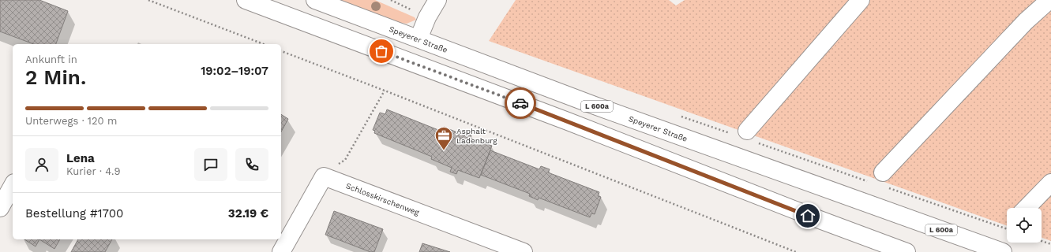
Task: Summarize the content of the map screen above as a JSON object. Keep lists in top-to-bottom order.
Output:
{
  "streets": {
    "main road": ["Speyerer Straße", "L 600a", "Schlosskirschenweg"]
  },
  "places": {
    "office": ["Asphalt Ladenburg"]
  },
  "page": {
    "heading": ["2 Min.", "Ankunft in", "19:02–19:07"],
    "panel": [
      "Lena",
      "Kurier · 4.9",
      "Bestellung #1700",
      "32.19 €"
    ],
    "bar": "Unterwegs · 120 m"
  }
}
